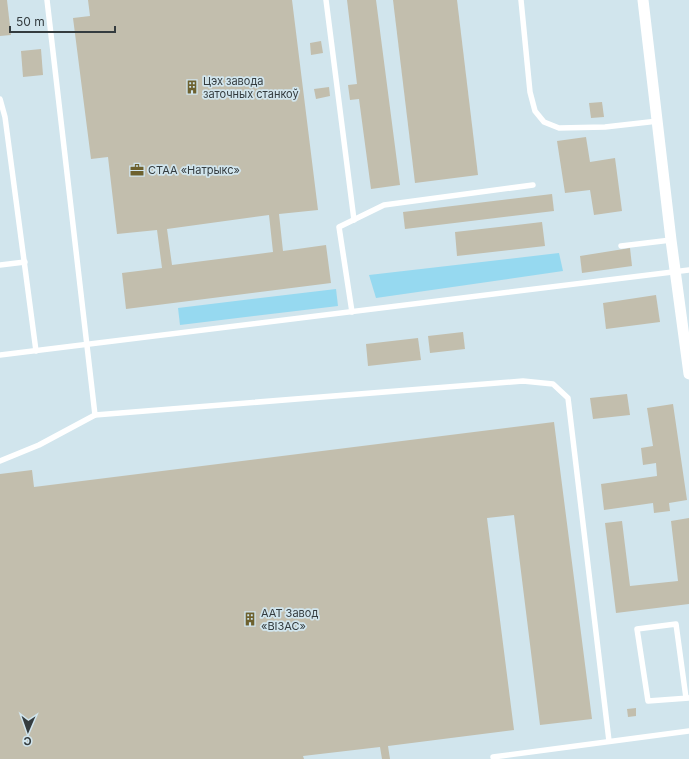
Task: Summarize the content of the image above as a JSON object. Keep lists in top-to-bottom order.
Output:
{
  "places": {
    "building": ["Цэх завода заточных станкоў", "ААТ Завод «ВІЗАС»"],
    "office": ["СТАА «Натрыкс»"]
  },
  "scale_bar": "50 m",
  "north": "bottom"
}
